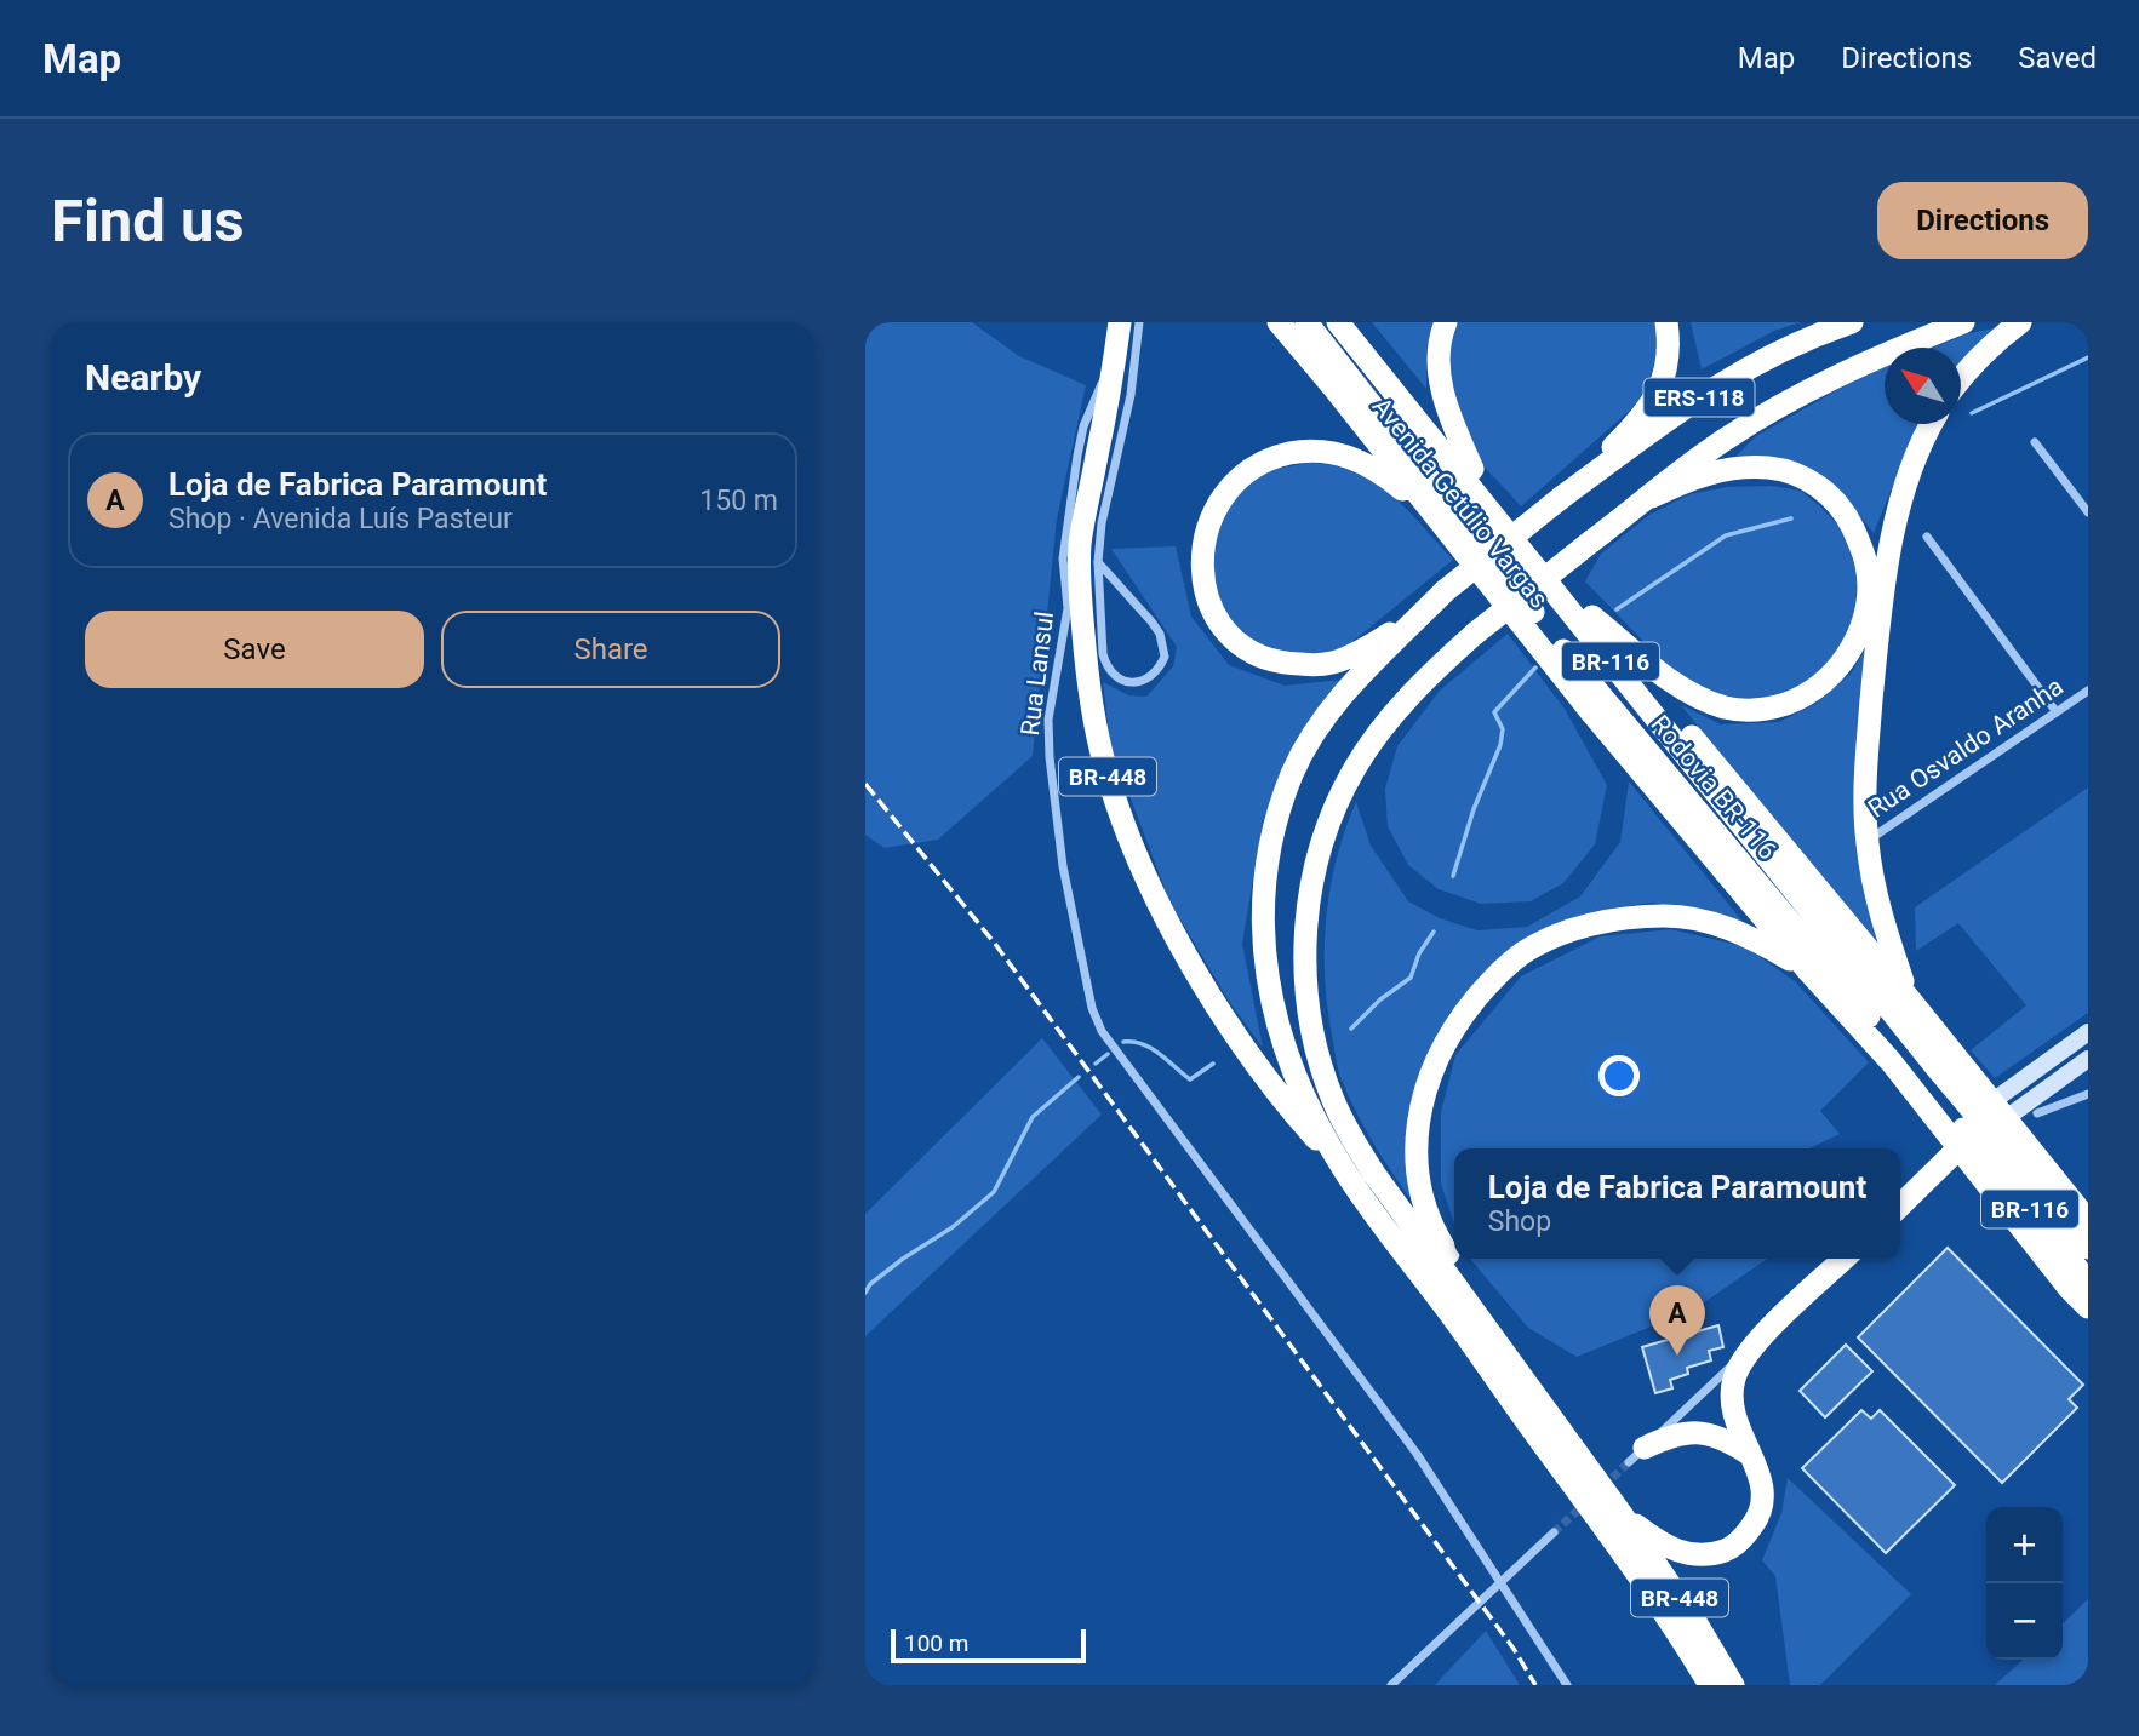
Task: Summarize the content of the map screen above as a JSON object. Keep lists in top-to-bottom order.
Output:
{
  "streets": {
    "highway": [
      "ERS-118",
      "Avenida Getúlio Vargas",
      "BR-116",
      "BR-448",
      "Rodovia BR-116"
    ],
    "street": ["Rua Lansul", "Rua Osvaldo Aranha"]
  },
  "crossings": [
    ["ERS-118", "BR-448"],
    ["Avenida Getúlio Vargas", "BR-116"],
    ["Avenida Getúlio Vargas", "Rodovia BR-116"],
    ["BR-116", "Rodovia BR-116"],
    ["Rua Lansul", "BR-448"]
  ],
  "scale_bar": "100 m",
  "north": "top left",
  "page": {
    "header": "Map",
    "nav": ["Map", "Directions", "Saved"],
    "buttons": [
      "Directions",
      ["Save", "Share"]
    ],
    "title": "Find us",
    "heading": "Nearby",
    "list": [
      {
        "mark": "A",
        "name": "Loja de Fabrica Paramount",
        "note": "Shop · Avenida Luís Pasteur",
        "value": "150 m"
      }
    ],
    "popup": ["Loja de Fabrica Paramount", "Shop"],
    "pins": "A",
    "map_buttons": ["+", "−"],
    "scale": "100 m"
  }
}
